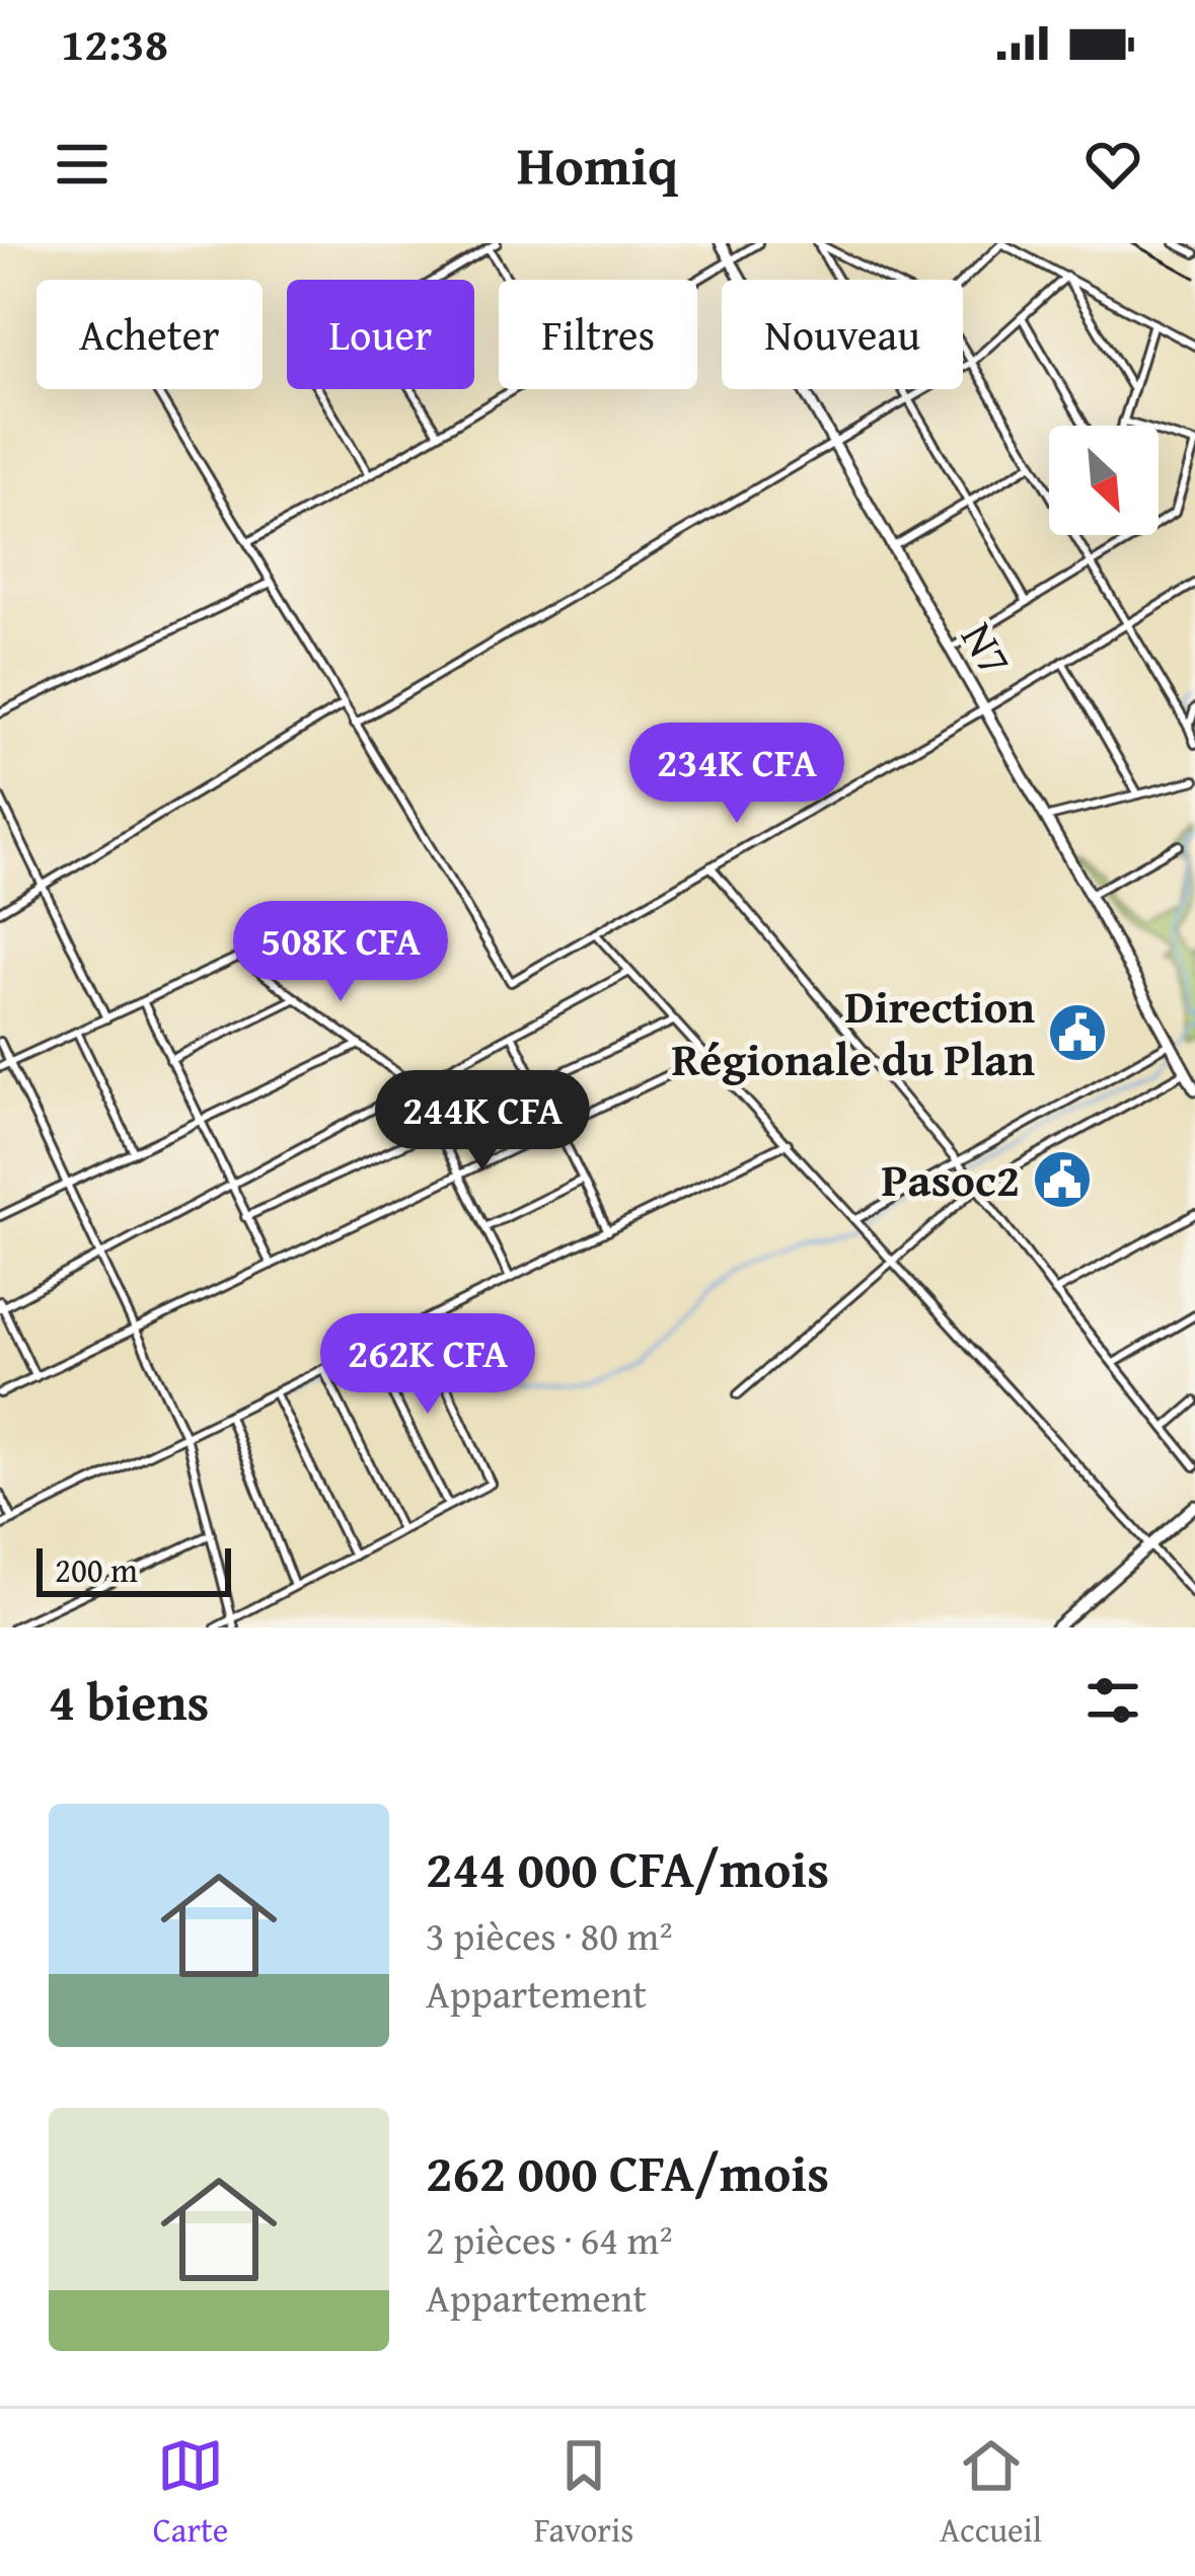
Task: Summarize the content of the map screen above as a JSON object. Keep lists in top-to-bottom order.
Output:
{
  "streets": {
    "main road": ["N7"]
  },
  "places": {
    "public building": ["Direction Régionale du Plan", "Pasoc2"]
  },
  "scale_bar": "200 m",
  "north": "bottom right",
  "page": {
    "status": "12:38",
    "header": "Homiq",
    "chip": [
      "Acheter",
      "Louer",
      "Filtres",
      "Nouveau"
    ],
    "price": [
      "234K CFA",
      "508K CFA",
      "244K CFA",
      "262K CFA"
    ],
    "scale": "200 m",
    "heading": "4 biens",
    "list": [
      {
        "name": "244 000 CFA/mois",
        "note": "3 pièces · 80 m² · Appartement"
      },
      {
        "name": "262 000 CFA/mois",
        "note": "2 pièces · 64 m² · Appartement"
      }
    ],
    "tabs": ["Carte", "Favoris", "Accueil"]
  }
}
